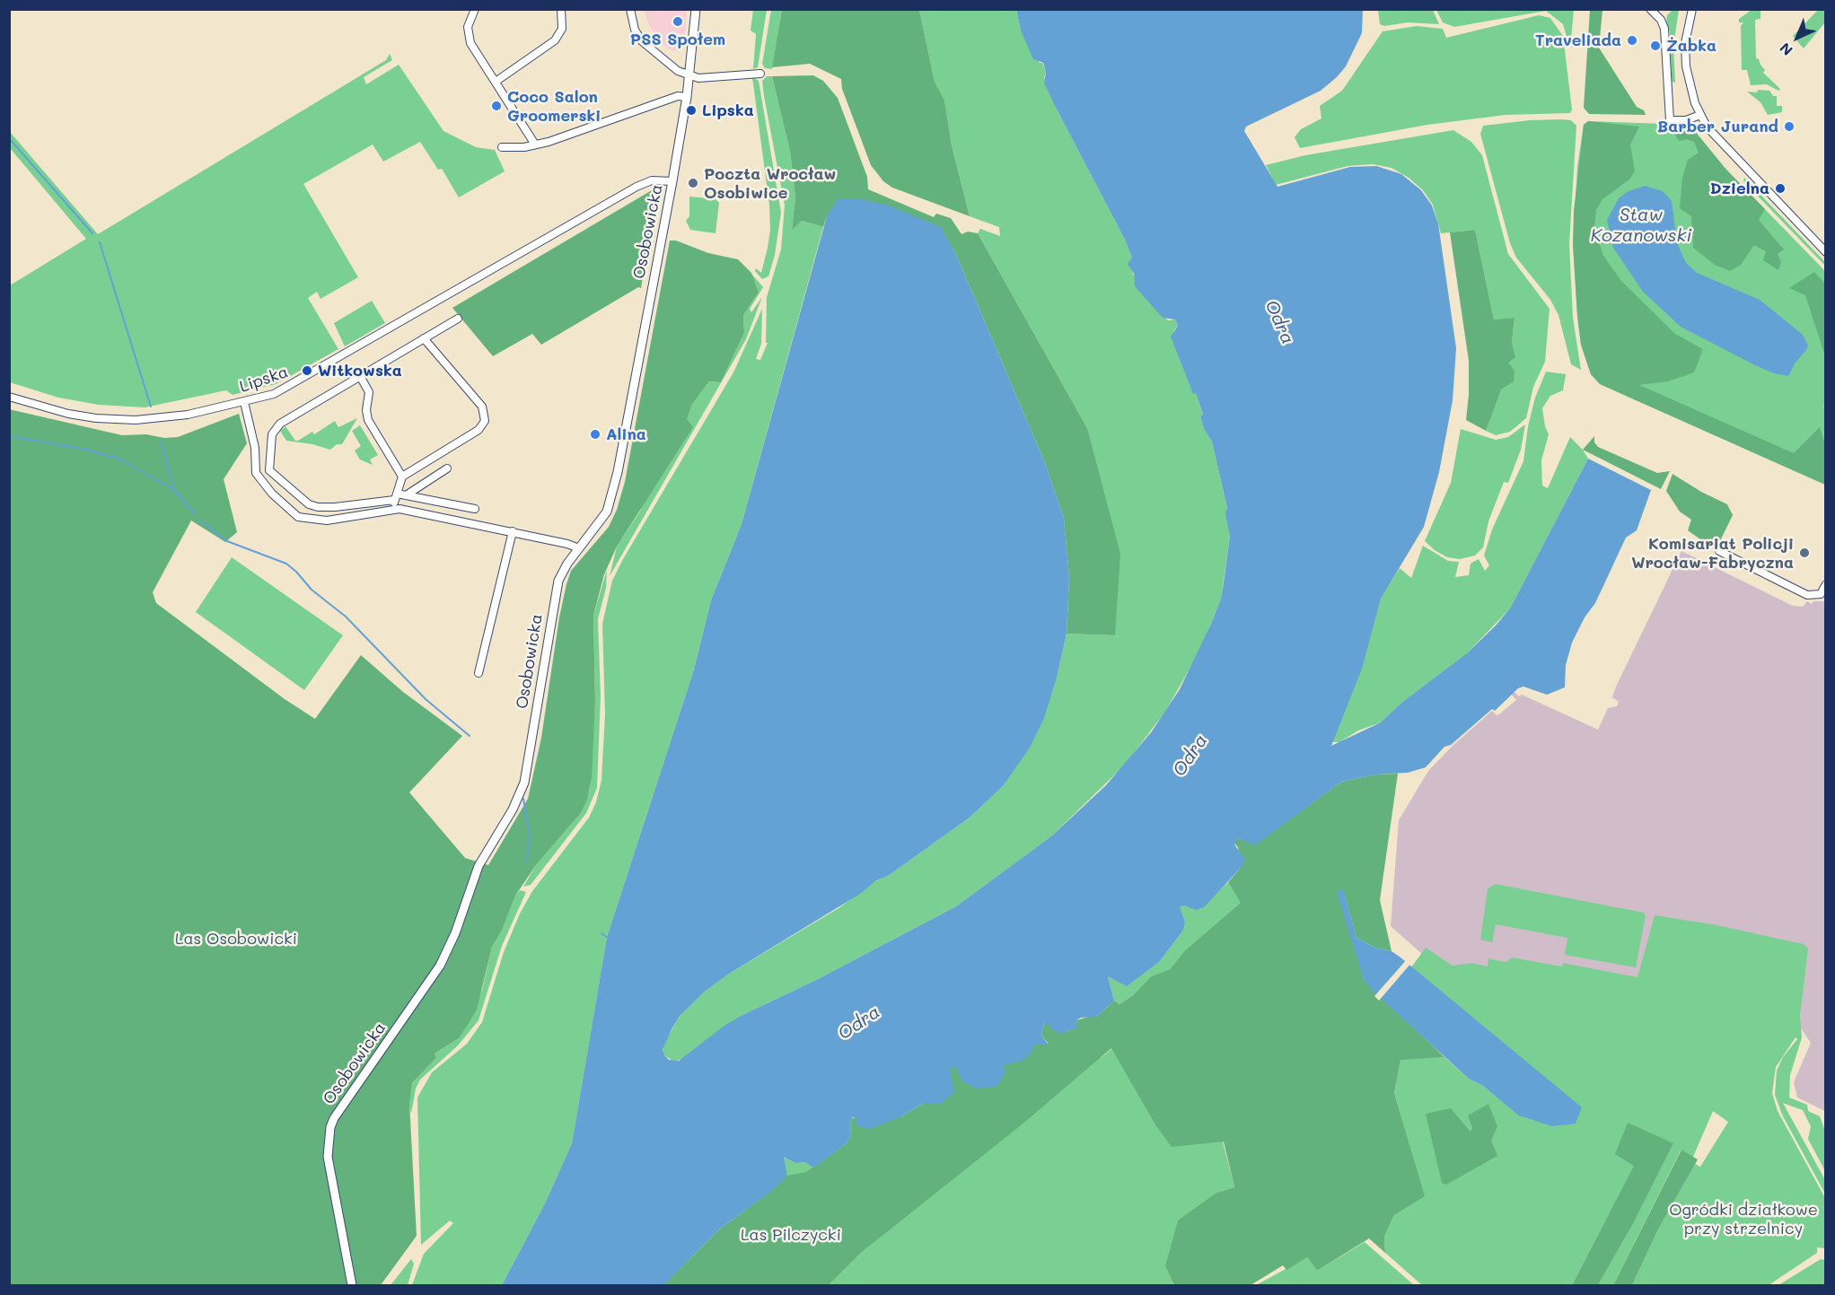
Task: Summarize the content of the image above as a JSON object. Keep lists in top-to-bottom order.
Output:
{
  "streets": {
    "street": ["Osobowicka", "Lipska"]
  },
  "crossings": [
    ["Osobowicka", "Lipska"]
  ],
  "water": ["Staw Kozanowski", "Odra"],
  "parks": ["Las Osobowicki", "Ogródki działkowe przy strzelnicy", "Las Pilczycki"],
  "places": [
    "PSS Społem",
    "Traveliada",
    "Żabka",
    "Coco Salon Groomerski",
    "Lipska",
    "Barber Jurand",
    "Poczta Wrocław Osobiwice",
    "Dzielna",
    "Witkowska",
    "Alina",
    "Komisariat Policji Wrocław-Fabryczna"
  ],
  "north": "bottom left"
}
